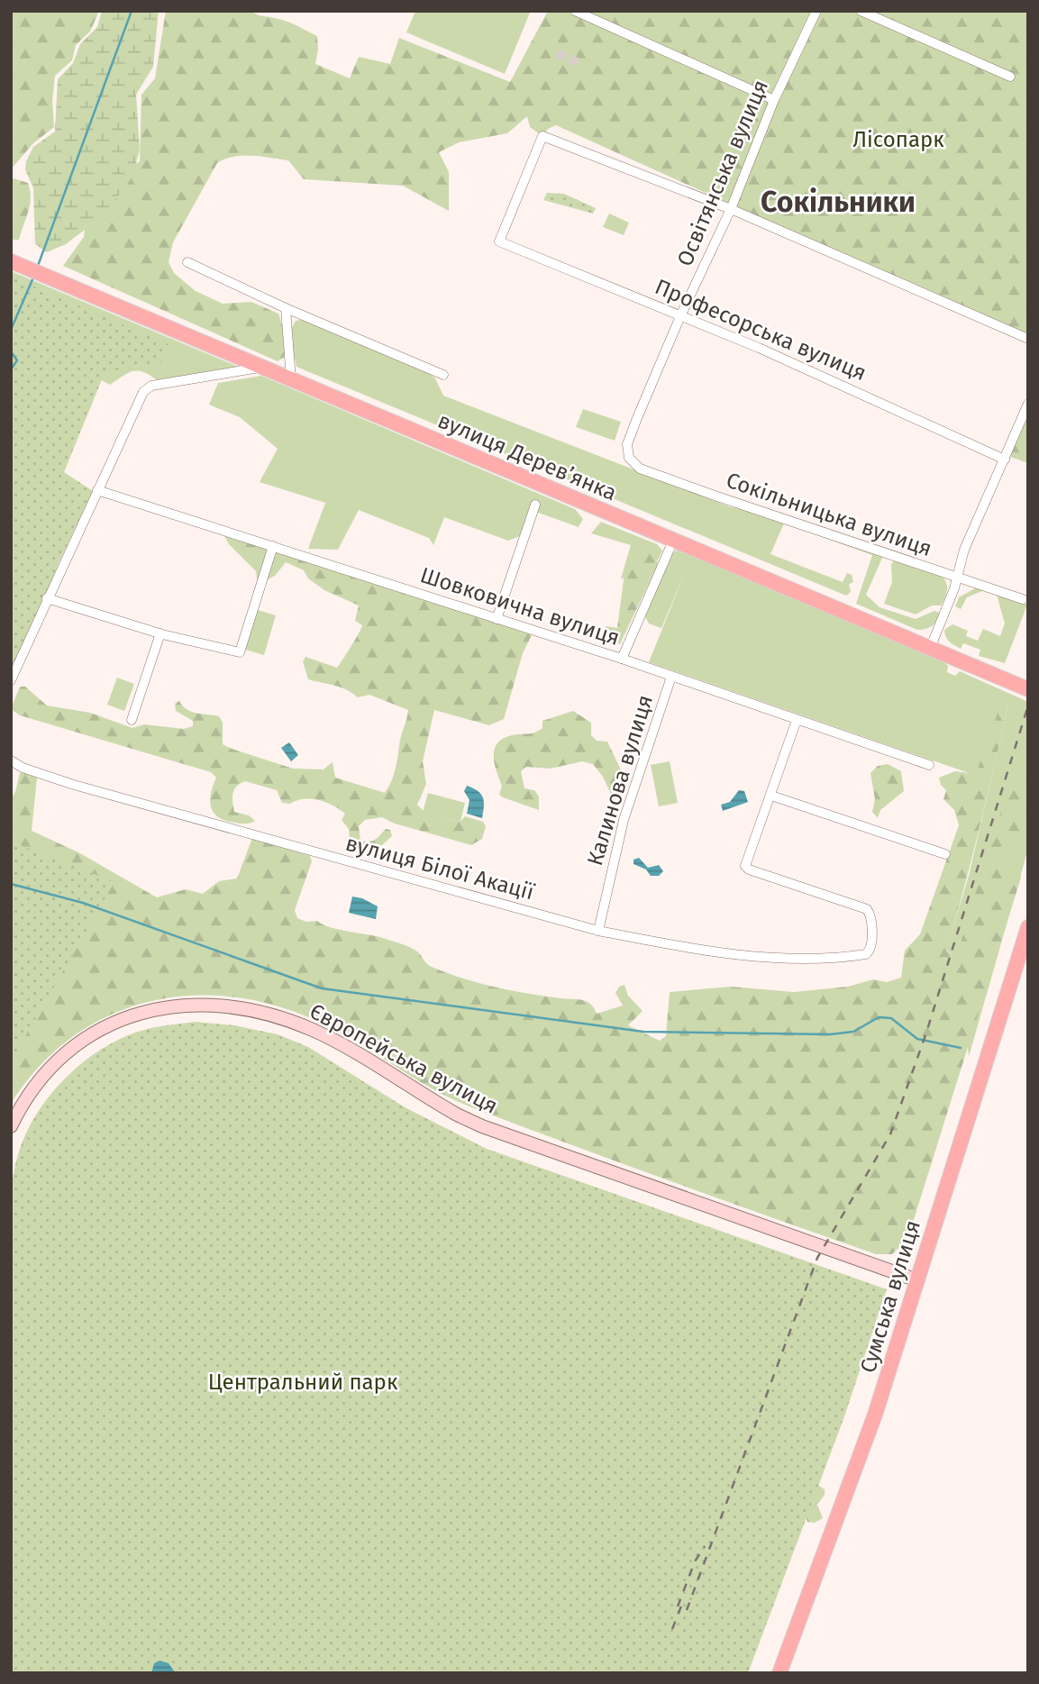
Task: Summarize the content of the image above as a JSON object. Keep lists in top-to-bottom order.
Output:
{
  "streets": {
    "main road": ["вулиця Дерев’янка", "Європейська вулиця", "Сумська вулиця"],
    "street": [
      "Освітянська вулиця",
      "Професорська вулиця",
      "Сокільницька вулиця",
      "Шовковична вулиця",
      "Калинова вулиця",
      "вулиця Білої Акації"
    ]
  },
  "crossings": [
    ["Освітянська вулиця", "Професорська вулиця"],
    ["Освітянська вулиця", "Сокільницька вулиця"],
    ["Шовковична вулиця", "Калинова вулиця"],
    ["Калинова вулиця", "вулиця Білої Акації"],
    ["Європейська вулиця", "Сумська вулиця"]
  ],
  "districts": ["Сокільники"],
  "parks": ["Лісопарк", "Центральний парк"]
}
